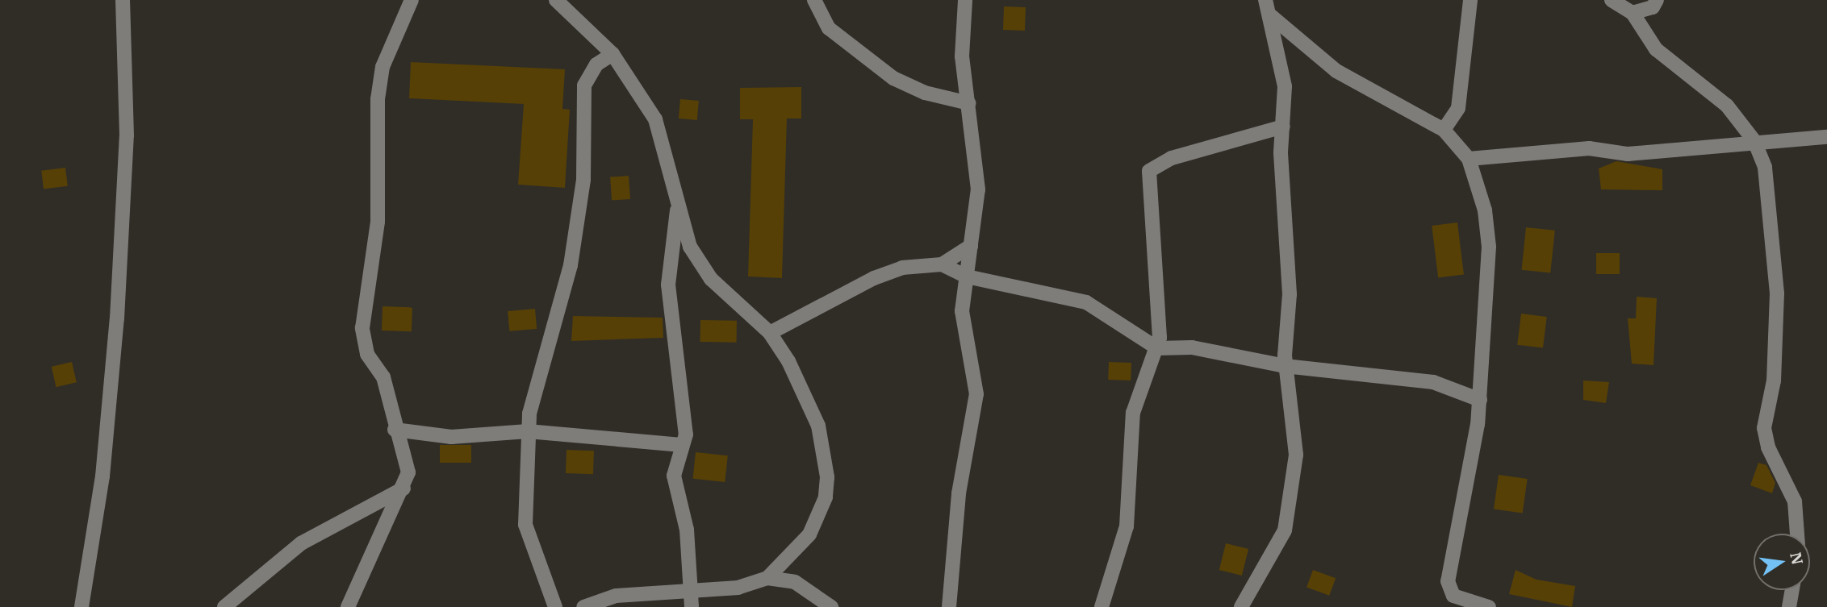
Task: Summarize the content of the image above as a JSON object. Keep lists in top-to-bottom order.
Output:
{
  "north": "right"
}
